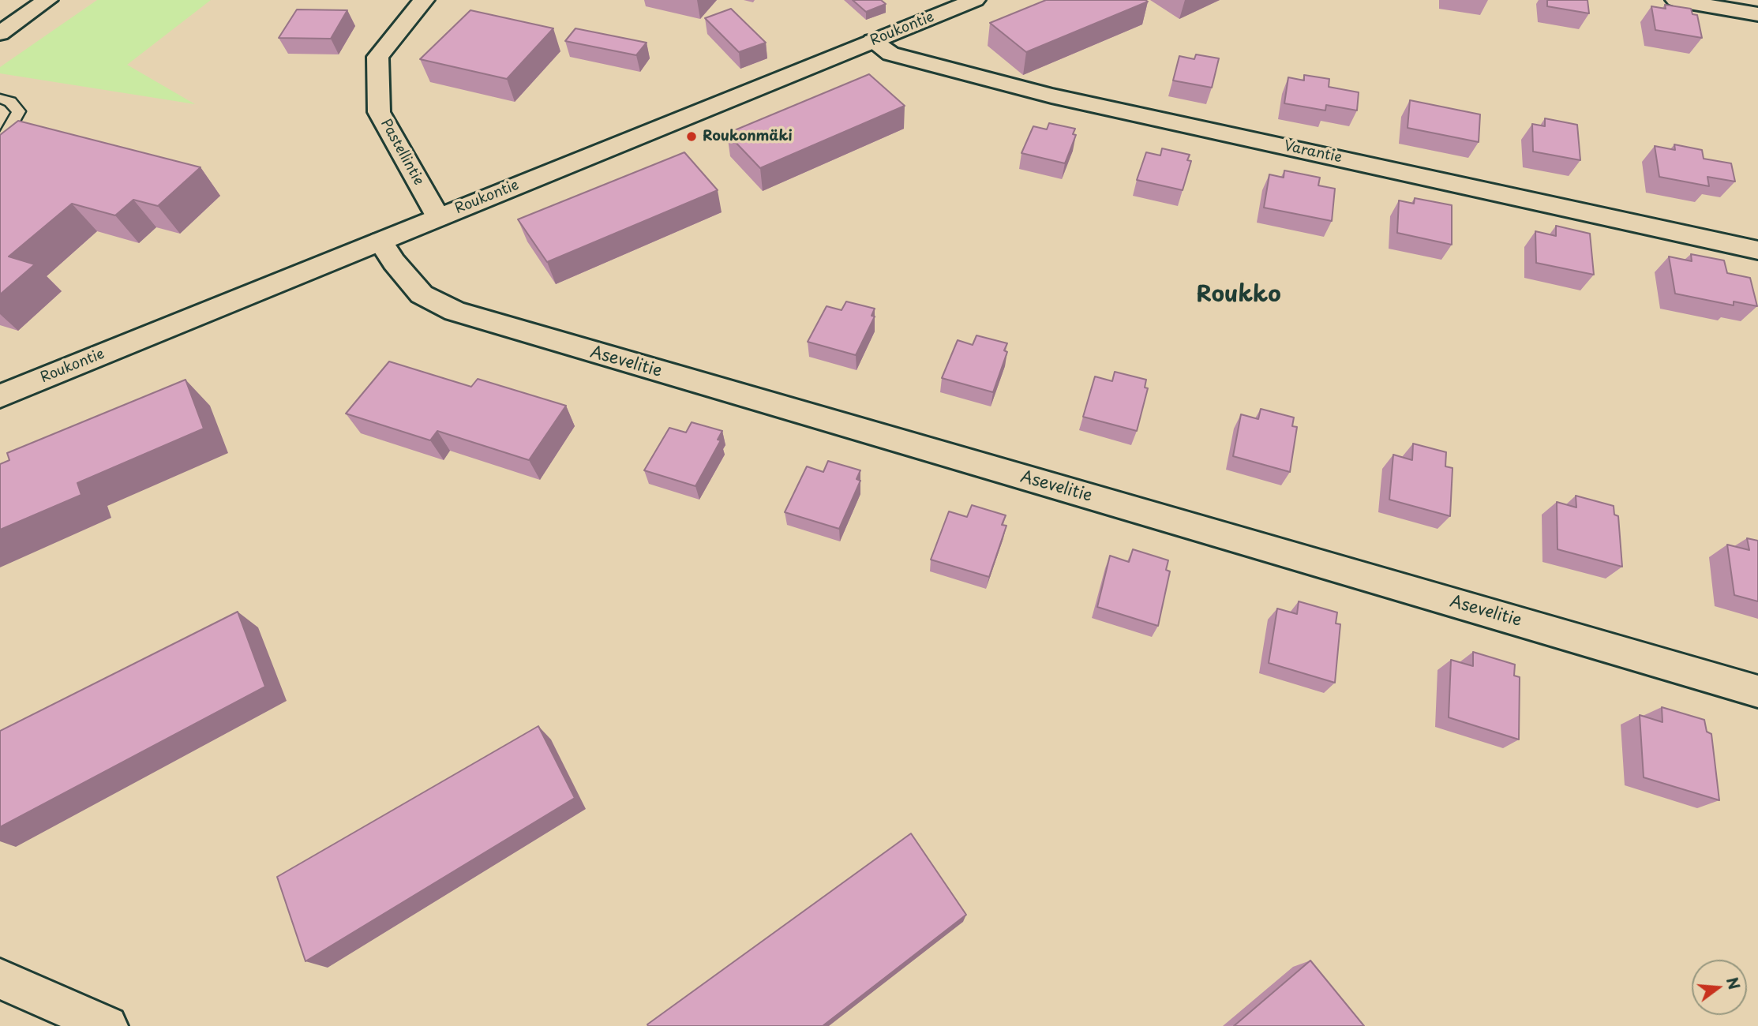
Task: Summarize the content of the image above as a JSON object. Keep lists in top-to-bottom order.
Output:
{
  "streets": {
    "street": [
      "Roukontie",
      "Pastellintie",
      "Varantie",
      "Asevelitie"
    ]
  },
  "crossings": [
    ["Roukontie", "Pastellintie"],
    ["Roukontie", "Varantie"],
    ["Roukontie", "Asevelitie"]
  ],
  "districts": ["Roukko"],
  "places": ["Roukonmäki"],
  "north": "right"
}
